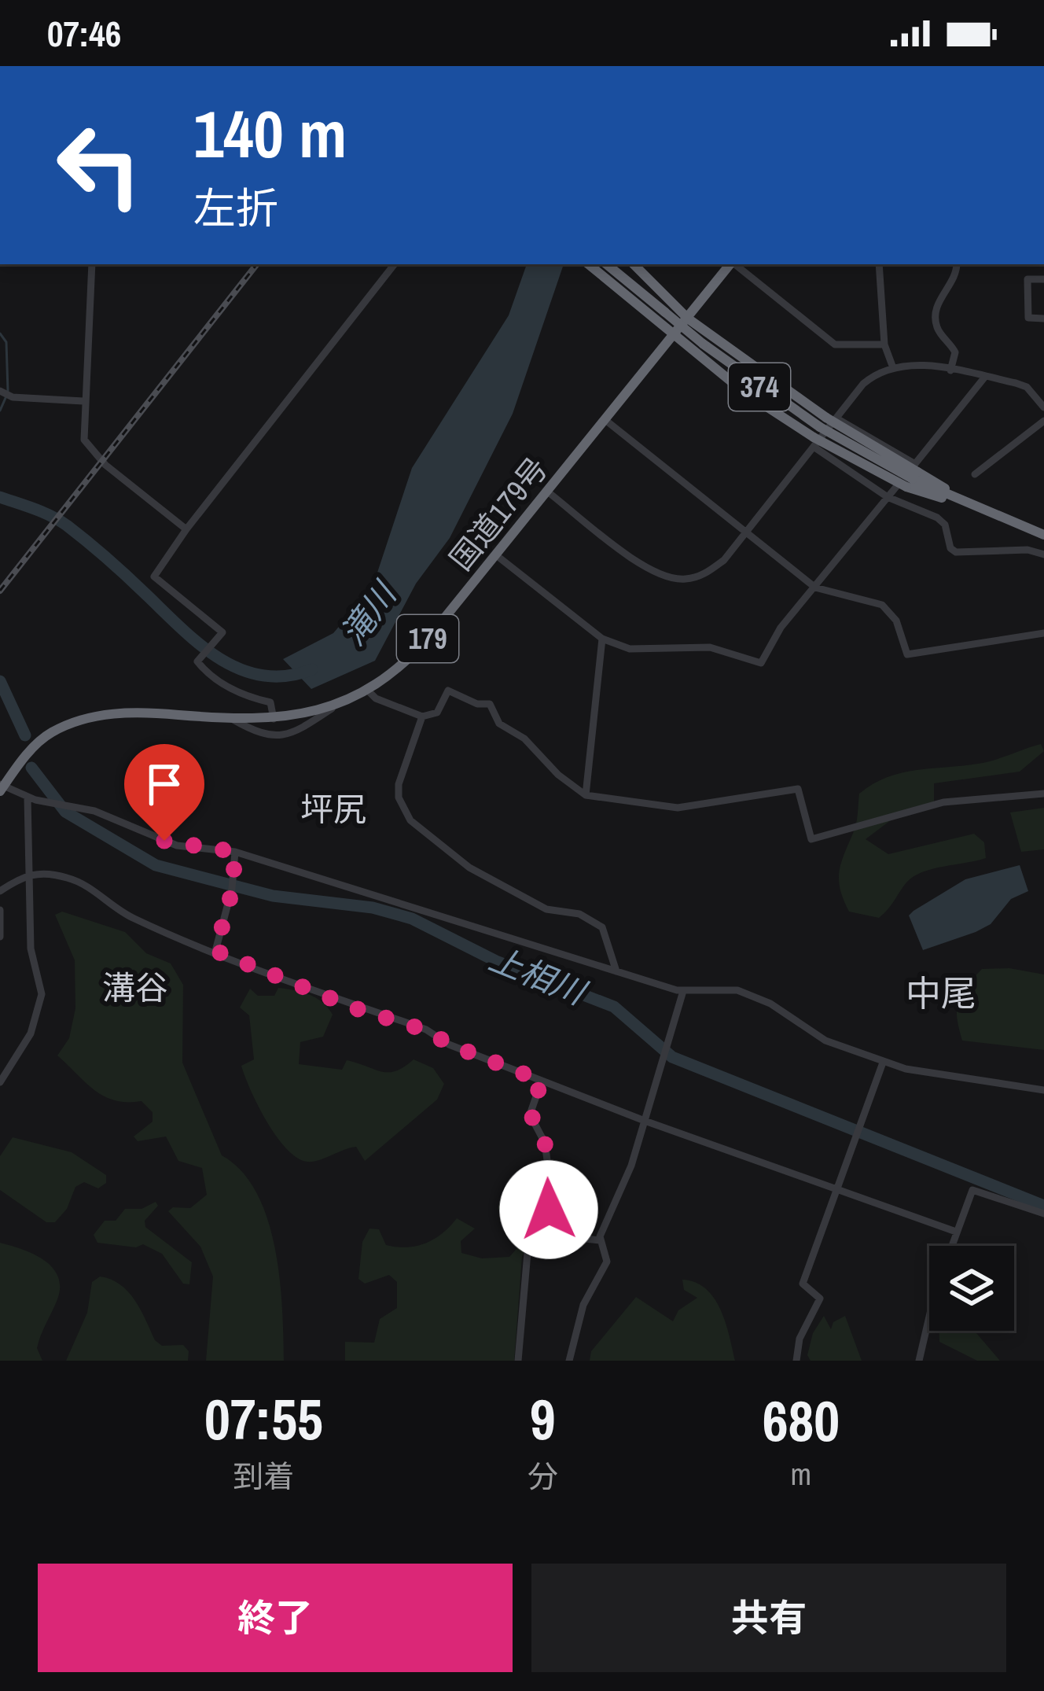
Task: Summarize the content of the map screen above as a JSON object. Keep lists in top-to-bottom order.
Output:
{
  "streets": {
    "highway": ["374", "国道179号", "179"]
  },
  "districts": ["坪尻", "溝谷", "中尾"],
  "water": ["滝川", "上相川"],
  "page": {
    "status": "07:46",
    "turn": ["140 m", "左折"],
    "eta": [
      "07:55",
      "到着",
      "9",
      "分",
      "680",
      "m"
    ],
    "buttons": ["終了", "共有"]
  }
}
